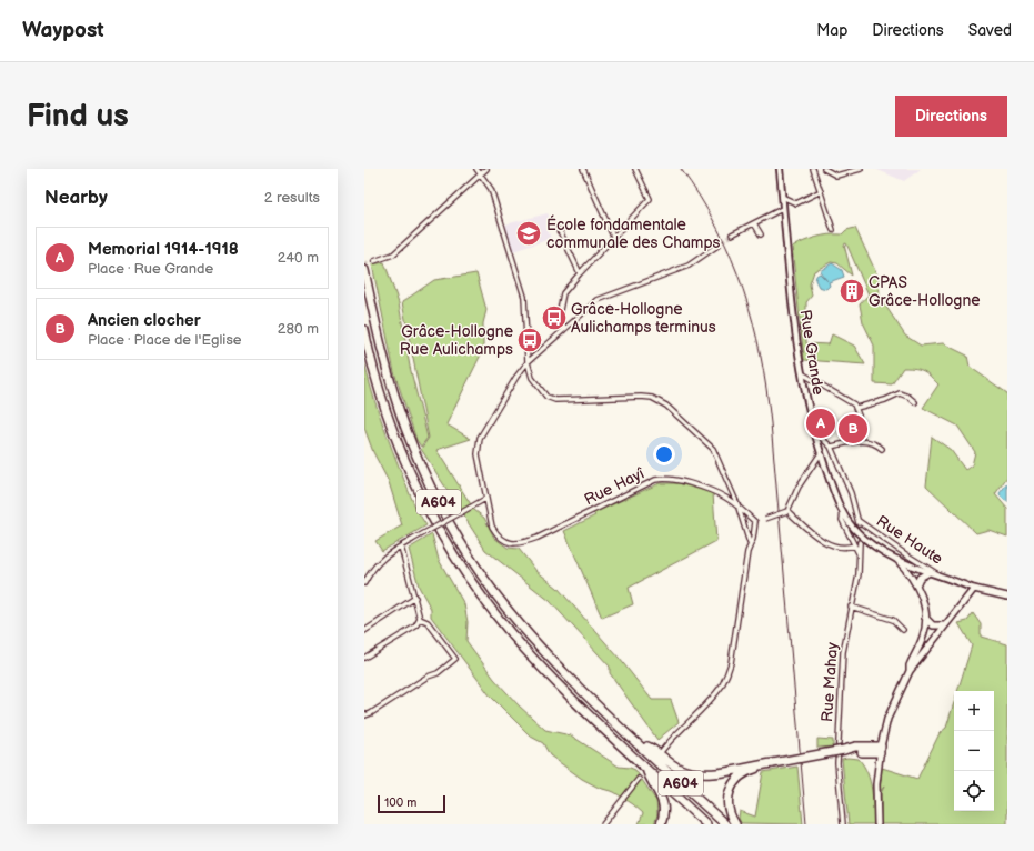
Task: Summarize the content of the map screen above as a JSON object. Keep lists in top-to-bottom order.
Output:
{
  "streets": {
    "highway": ["A604"],
    "street": [
      "Rue Grande",
      "Rue Hayî",
      "Rue Haute",
      "Rue Mahay"
    ]
  },
  "crossings": [
    ["Rue Grande", "Rue Haute"]
  ],
  "places": {
    "school or university": ["École fondamentale communale des Champs"],
    "building": ["CPAS Grâce-Hollogne"],
    "bus stop": ["Grâce-Hollogne Aulichamps terminus", "Grâce-Hollogne Rue Aulichamps"]
  },
  "scale_bar": "100 m",
  "page": {
    "header": "Waypost",
    "nav": ["Map", "Directions", "Saved"],
    "buttons": "Directions",
    "title": "Find us",
    "heading": ["Nearby", "2 results"],
    "list": [
      {
        "mark": "A",
        "name": "Memorial 1914-1918",
        "note": "Place · Rue Grande",
        "value": "240 m"
      },
      {
        "mark": "B",
        "name": "Ancien clocher",
        "note": "Place · Place de l'Eglise",
        "value": "280 m"
      }
    ],
    "pins": ["A", "B"],
    "map_buttons": ["+", "−"],
    "scale": "100 m"
  }
}
